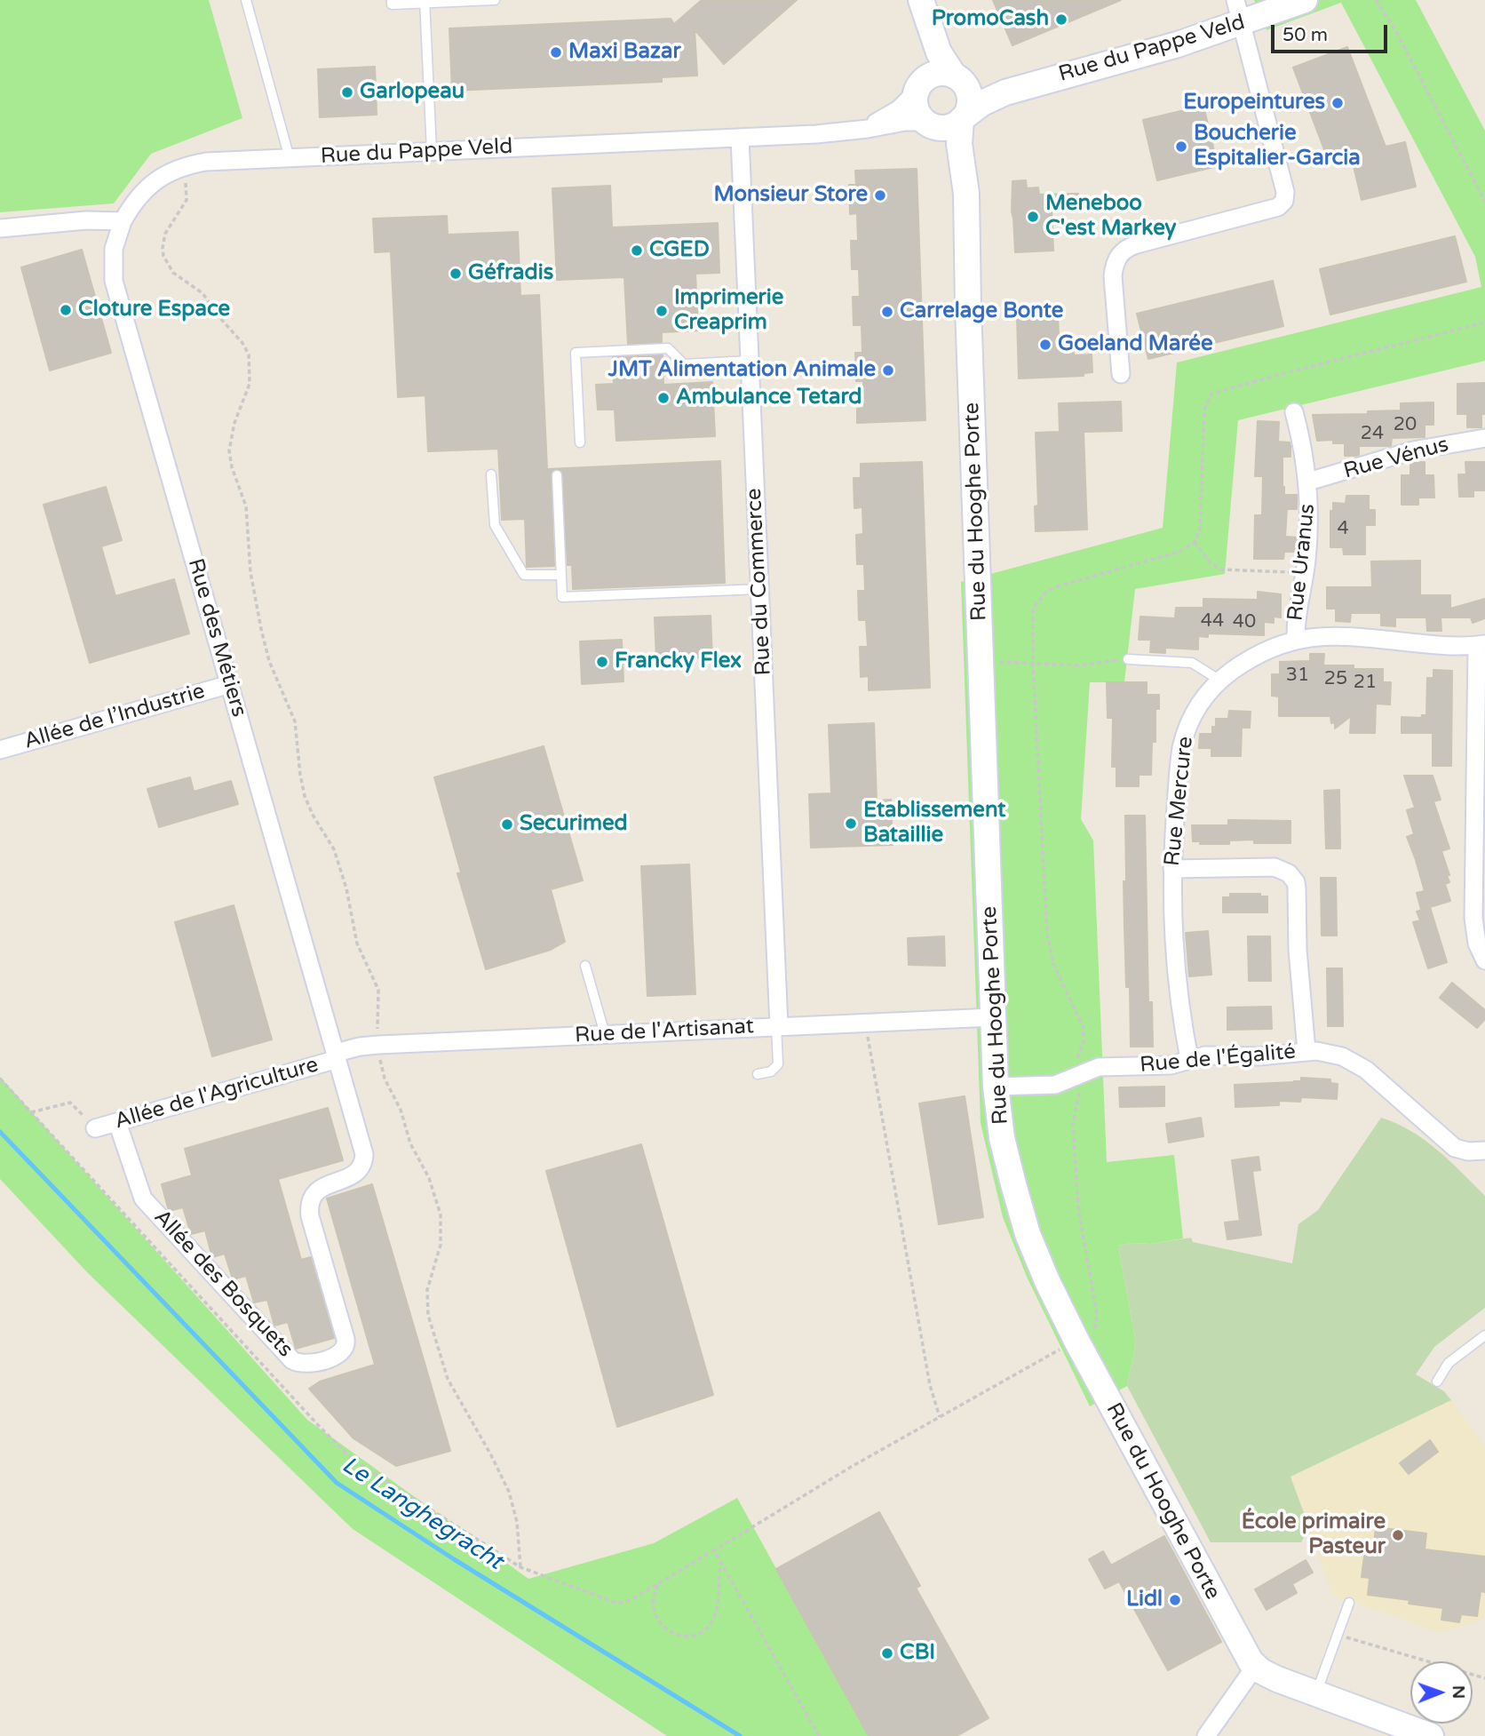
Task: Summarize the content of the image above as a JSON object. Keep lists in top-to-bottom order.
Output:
{
  "streets": {
    "street": [
      "Rue du Pappe Veld",
      "Rue Vénus",
      "Rue du Hooghe Porte",
      "Rue Uranus",
      "Rue du Commerce",
      "Rue des Métiers",
      "Allée de l’Industrie",
      "Rue Mercure",
      "Rue de l'Artisanat",
      "Rue de l'Égalité",
      "Allée de l'Agriculture",
      "Allée des Bosquets"
    ]
  },
  "crossings": [
    ["Rue du Pappe Veld", "Rue du Hooghe Porte"],
    ["Rue du Pappe Veld", "Rue du Commerce"],
    ["Rue du Pappe Veld", "Rue des Métiers"],
    ["Rue Vénus", "Rue Uranus"],
    ["Rue du Hooghe Porte", "Rue de l'Artisanat"],
    ["Rue du Hooghe Porte", "Rue de l'Égalité"],
    ["Rue Uranus", "Rue Mercure"],
    ["Rue du Commerce", "Rue de l'Artisanat"],
    ["Rue des Métiers", "Allée de l’Industrie"],
    ["Rue des Métiers", "Rue de l'Artisanat"],
    ["Rue des Métiers", "Allée de l'Agriculture"],
    ["Rue des Métiers", "Allée des Bosquets"],
    ["Rue Mercure", "Rue de l'Égalité"],
    ["Rue de l'Artisanat", "Allée de l'Agriculture"],
    ["Rue de l'Artisanat", "Allée des Bosquets"],
    ["Allée de l'Agriculture", "Allée des Bosquets"]
  ],
  "water": ["Le Langhegracht"],
  "places": [
    "PromoCash",
    "Maxi Bazar",
    "Garlopeau",
    "Europeintures",
    "Boucherie Espitalier-Garcia",
    "Monsieur Store",
    "Meneboo C'est Markey",
    "CGED",
    "Géfradis",
    "Cloture Espace",
    "Imprimerie Creaprim",
    "Carrelage Bonte",
    "Goeland Marée",
    "JMT Alimentation Animale",
    "Ambulance Tetard",
    "Francky Flex",
    "Etablissement Bataillie",
    "Securimed",
    "École primaire Pasteur",
    "Lidl",
    "CBI"
  ],
  "house_numbers": [
    "20",
    "24",
    "4",
    "44",
    "40",
    "31",
    "25",
    "21"
  ],
  "scale_bar": "50 m",
  "north": "right"
}
